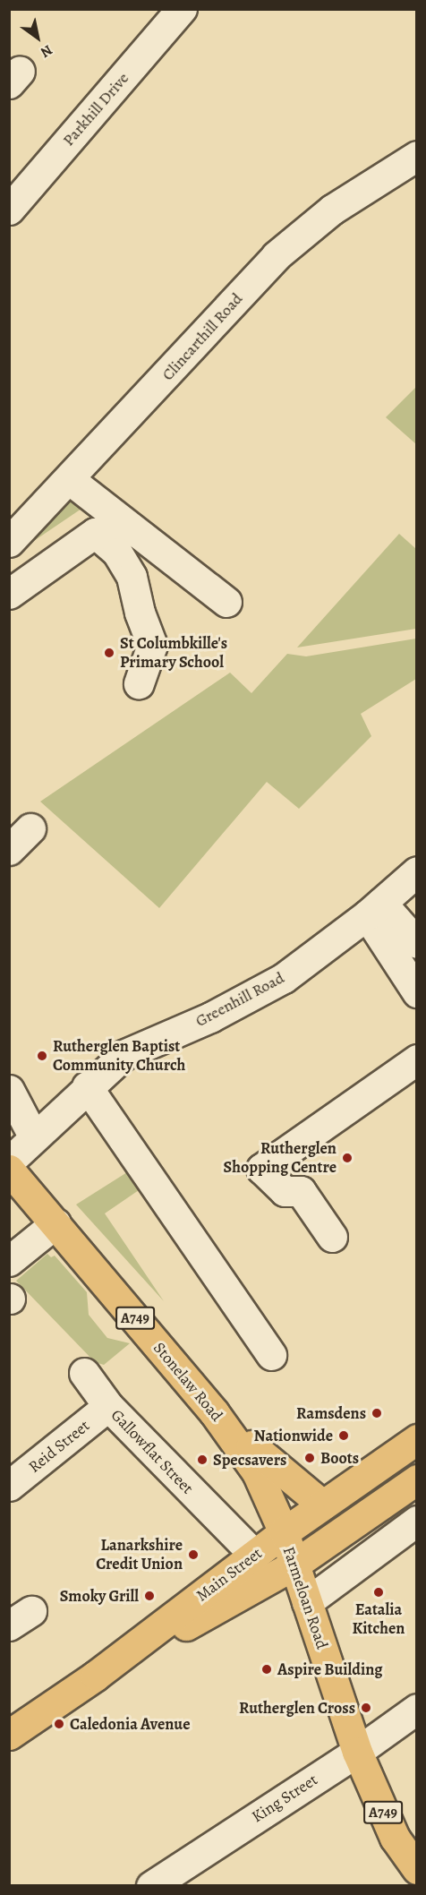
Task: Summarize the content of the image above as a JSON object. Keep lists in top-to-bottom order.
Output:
{
  "streets": {
    "main road": [
      "A749",
      "Stonelaw Road",
      "Main Street",
      "Farmeloan Road"
    ],
    "street": [
      "Parkhill Drive",
      "Clincarthill Road",
      "Greenhill Road",
      "Reid Street",
      "Gallowflat Street",
      "King Street"
    ]
  },
  "crossings": [
    ["A749", "Stonelaw Road"],
    ["A749", "Main Street"],
    ["Stonelaw Road", "Main Street"],
    ["Stonelaw Road", "Farmeloan Road"],
    ["Reid Street", "Gallowflat Street"],
    ["Gallowflat Street", "Main Street"],
    ["Main Street", "Farmeloan Road"],
    ["Farmeloan Road", "King Street"]
  ],
  "places": [
    "St Columbkille's Primary School",
    "Rutherglen Baptist Community Church",
    "Rutherglen Shopping Centre",
    "Ramsdens",
    "Nationwide",
    "Boots",
    "Specsavers",
    "Lanarkshire Credit Union",
    "Eatalia Kitchen",
    "Smoky Grill",
    "Aspire Building",
    "Rutherglen Cross",
    "Caledonia Avenue"
  ],
  "north": "bottom right"
}
